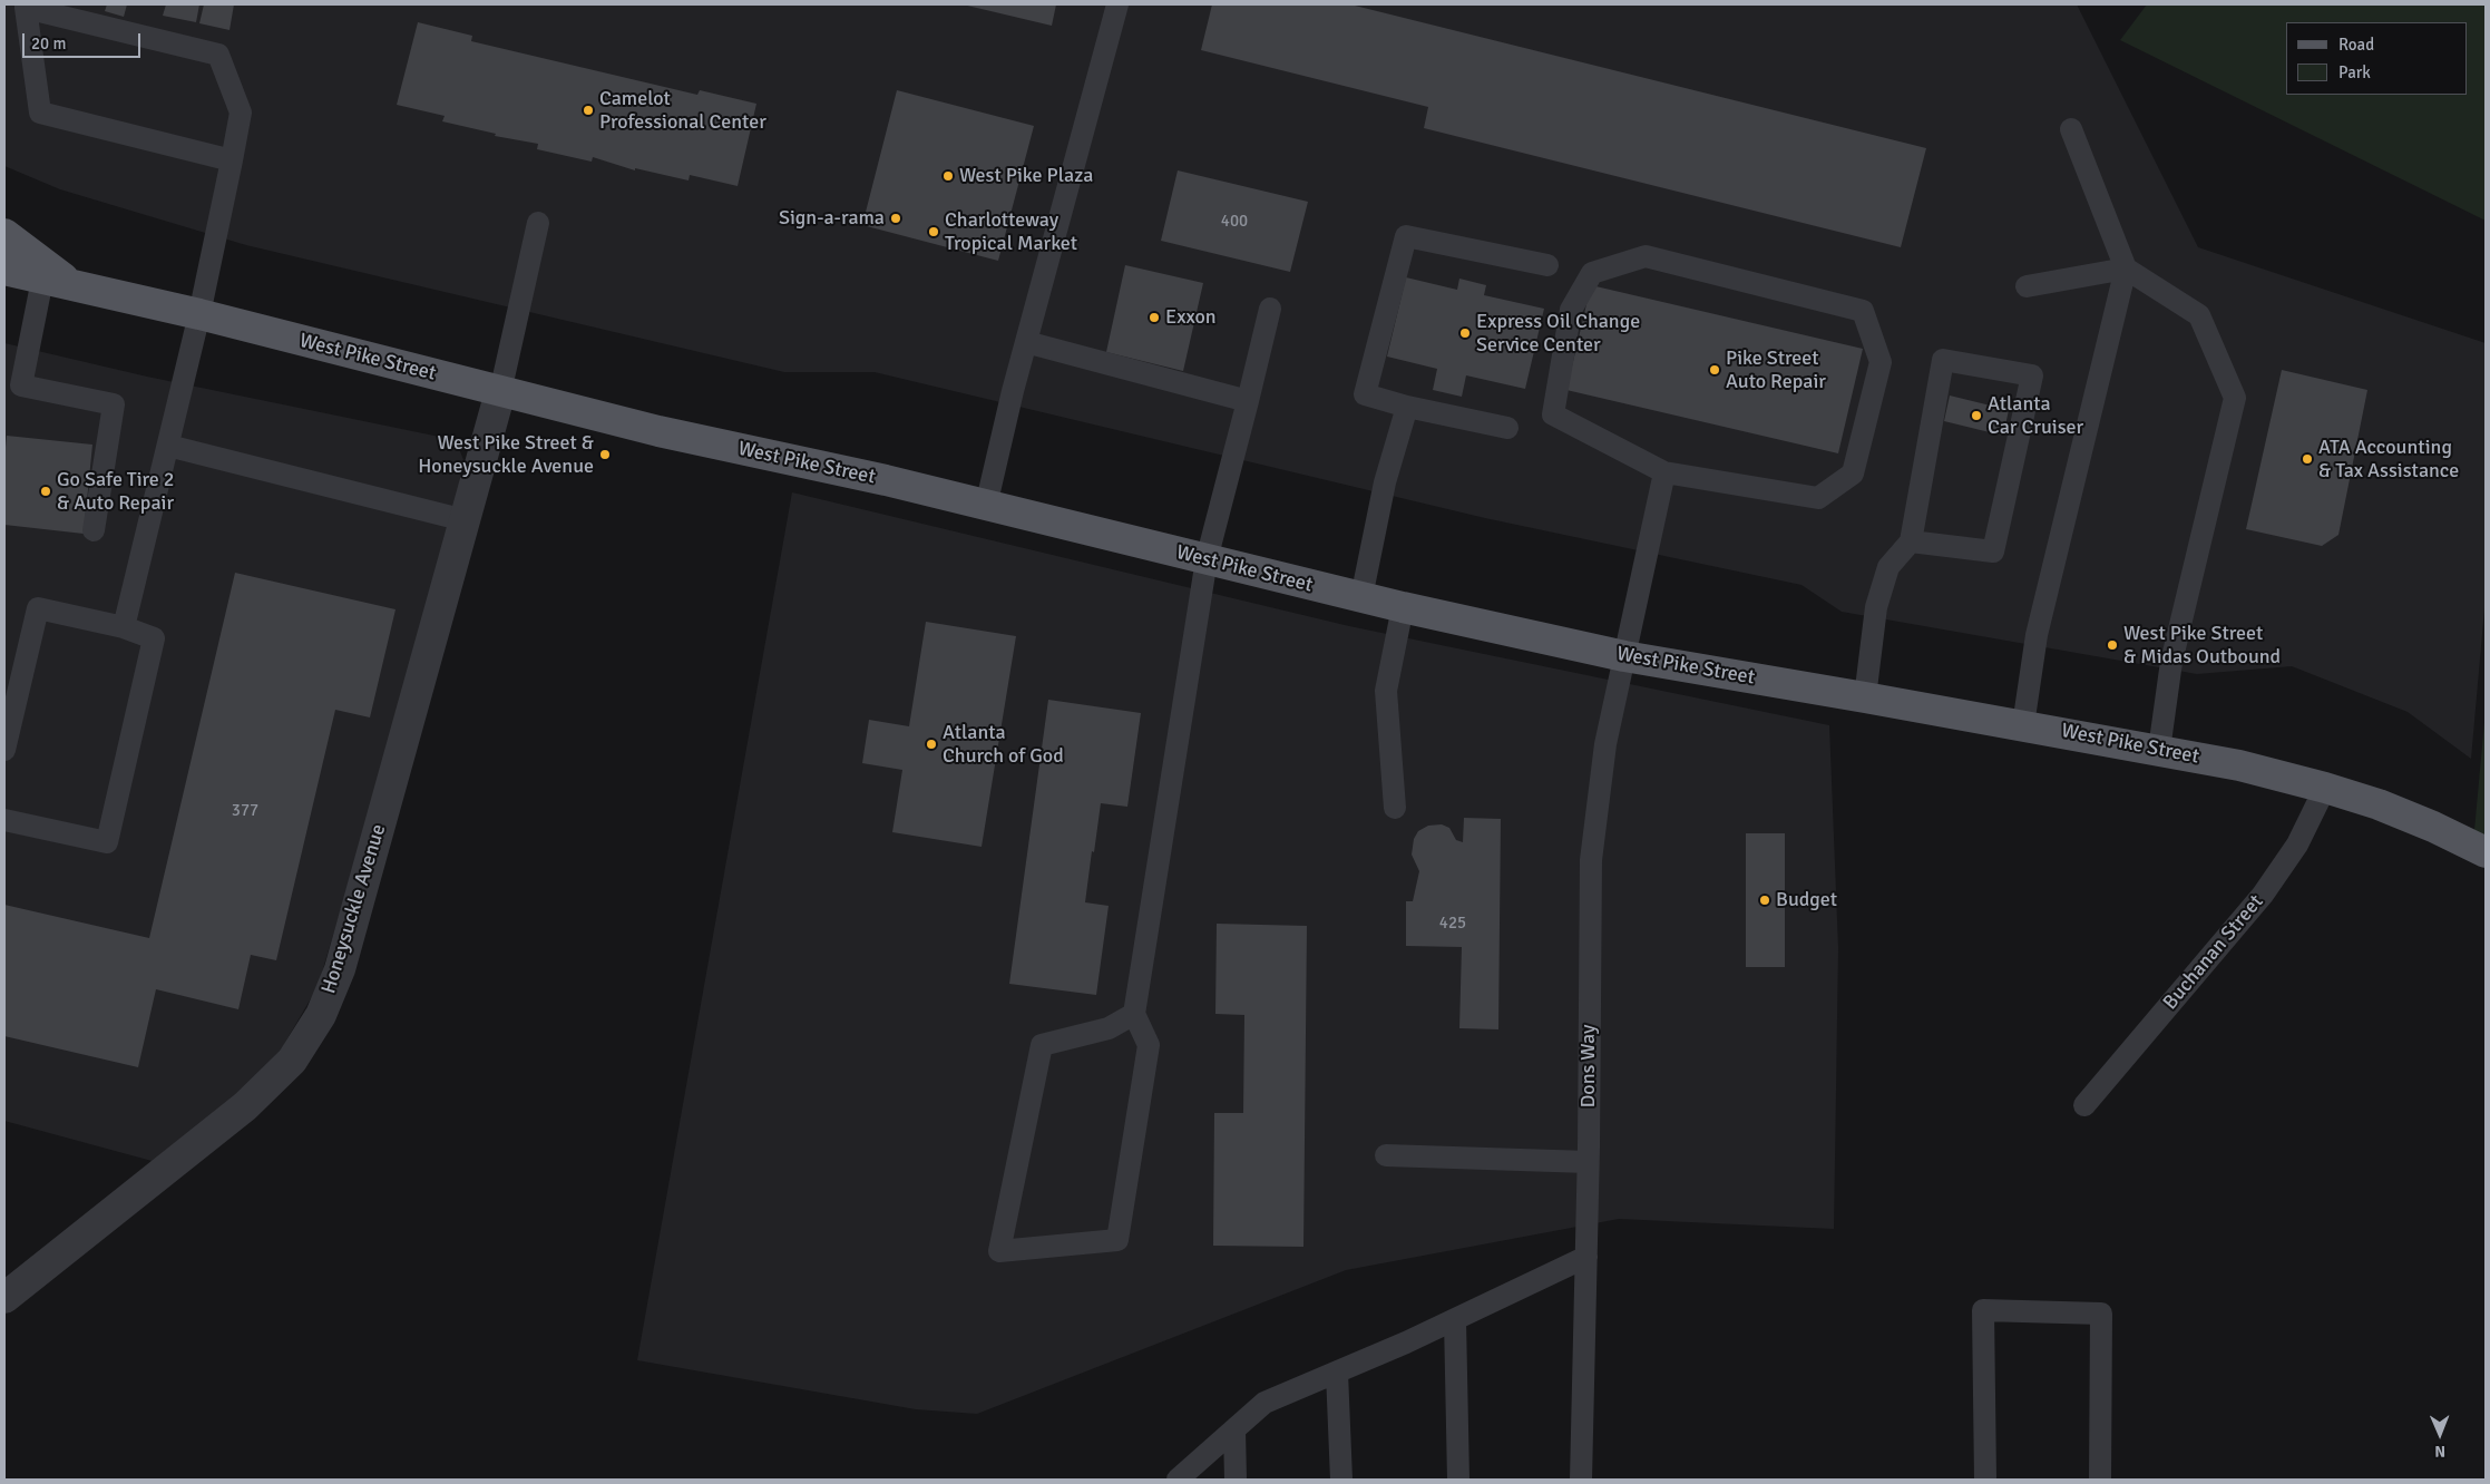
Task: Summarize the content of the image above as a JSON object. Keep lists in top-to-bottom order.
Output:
{
  "streets": {
    "main road": ["West Pike Street"],
    "street": ["Honeysuckle Avenue"],
    "lane": ["Buchanan Street", "Dons Way"]
  },
  "crossings": [
    ["West Pike Street", "Honeysuckle Avenue"],
    ["West Pike Street", "Buchanan Street"],
    ["West Pike Street", "Dons Way"]
  ],
  "places": [
    "Camelot Professional Center",
    "West Pike Plaza",
    "Sign-a-rama",
    "Charlotteway Tropical Market",
    "Exxon",
    "Express Oil Change Service Center",
    "Pike Street Auto Repair",
    "Atlanta Car Cruiser",
    "West Pike Street & Honeysuckle Avenue",
    "ATA Accounting & Tax Assistance",
    "Go Safe Tire 2 & Auto Repair",
    "West Pike Street & Midas Outbound",
    "Atlanta Church of God",
    "Budget"
  ],
  "house_numbers": ["400", "377", "425"],
  "legend": ["Road", "Park"],
  "scale_bar": "20 m",
  "north": "bottom"
}
